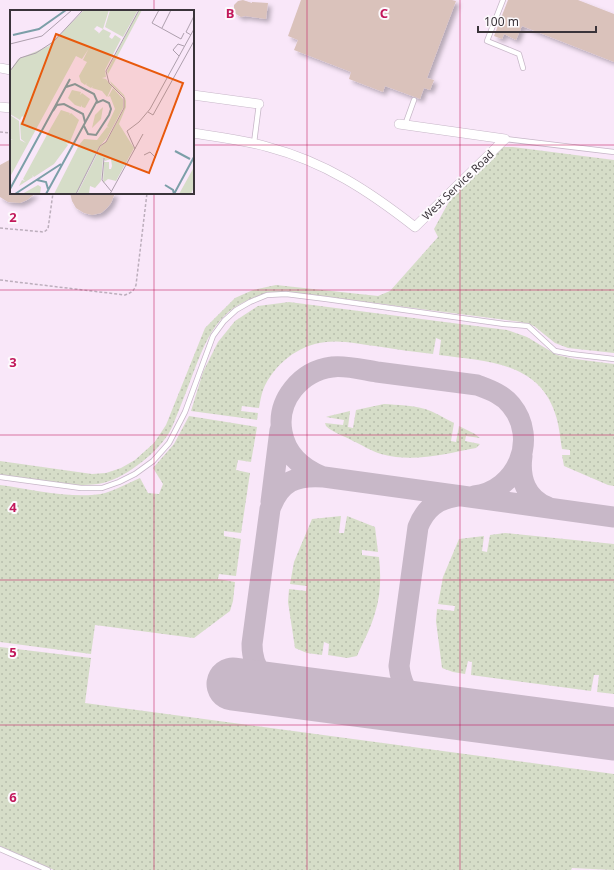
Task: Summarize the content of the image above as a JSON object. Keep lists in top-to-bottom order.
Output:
{
  "streets": {
    "street": ["West Service Road"]
  },
  "scale_bar": "100 m",
  "grid": {
    "columns": ["B", "C"],
    "rows": [
      "2",
      "3",
      "4",
      "5",
      "6"
    ]
  }
}
